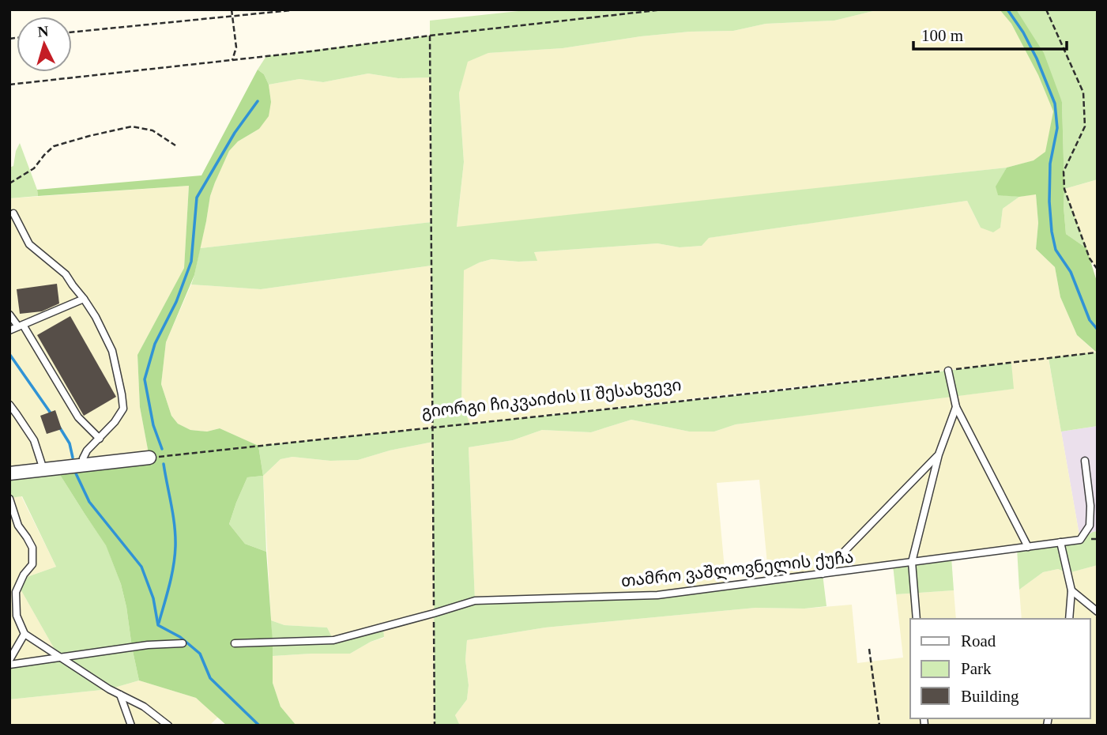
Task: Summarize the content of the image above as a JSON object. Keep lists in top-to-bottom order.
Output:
{
  "streets": {
    "lane": ["თამრო ვაშლოვნელის ქუჩა"],
    "path": ["გიორგი ჩიკვაიძის II შესახვევი"]
  },
  "legend": ["Road", "Park", "Building"],
  "scale_bar": "100 m",
  "north": "top"
}
